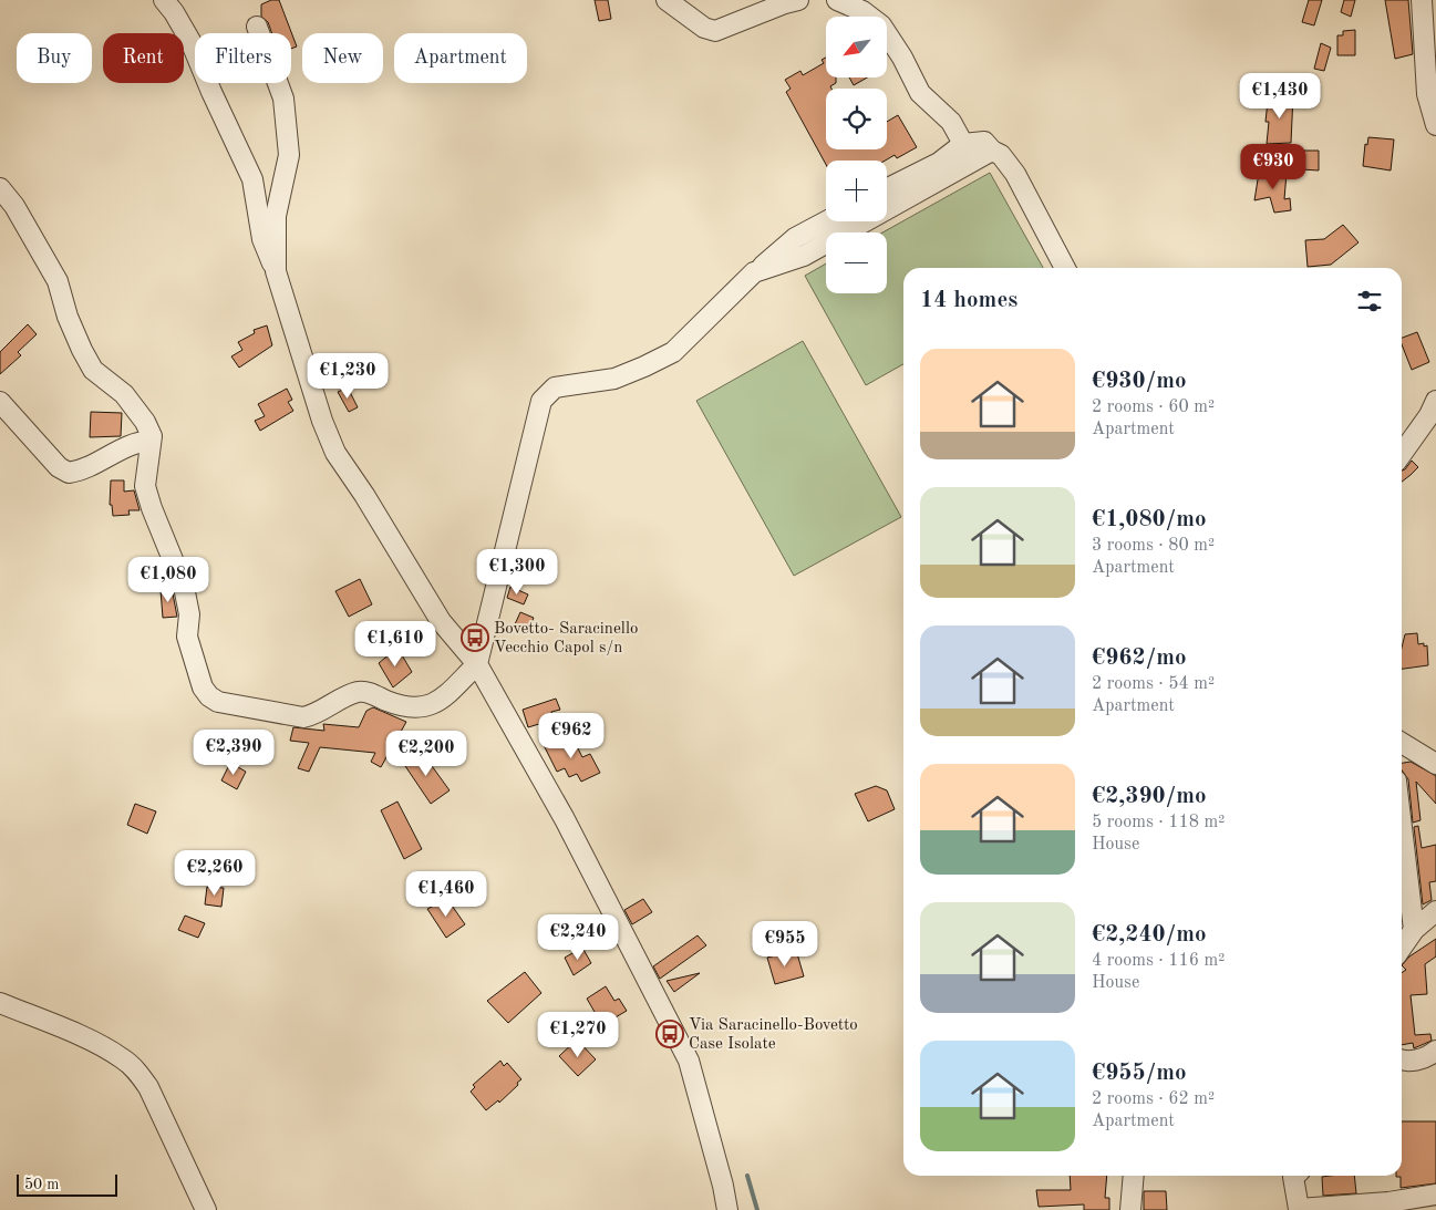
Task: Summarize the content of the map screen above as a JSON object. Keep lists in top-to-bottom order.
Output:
{
  "places": {
    "bus stop": ["Bovetto- Saracinello Vecchio Capol s/n", "Via Saracinello-Bovetto Case Isolate"]
  },
  "scale_bar": "50 m",
  "north": "bottom left",
  "page": {
    "map_buttons": ["+", "−"],
    "chip": [
      "Buy",
      "Rent",
      "Filters",
      "New",
      "Apartment"
    ],
    "price": [
      "€1,430",
      "€930",
      "€1,230",
      "€1,300",
      "€1,080",
      "€1,610",
      "€962",
      "€2,390",
      "€2,200",
      "€2,260",
      "€1,460",
      "€2,240",
      "€955",
      "€1,270"
    ],
    "heading": "14 homes",
    "list": [
      {
        "name": "€930/mo",
        "note": "2 rooms · 60 m² · Apartment"
      },
      {
        "name": "€1,080/mo",
        "note": "3 rooms · 80 m² · Apartment"
      },
      {
        "name": "€962/mo",
        "note": "2 rooms · 54 m² · Apartment"
      },
      {
        "name": "€2,390/mo",
        "note": "5 rooms · 118 m² · House"
      },
      {
        "name": "€2,240/mo",
        "note": "4 rooms · 116 m² · House"
      },
      {
        "name": "€955/mo",
        "note": "2 rooms · 62 m² · Apartment"
      }
    ],
    "scale": "50 m"
  }
}
